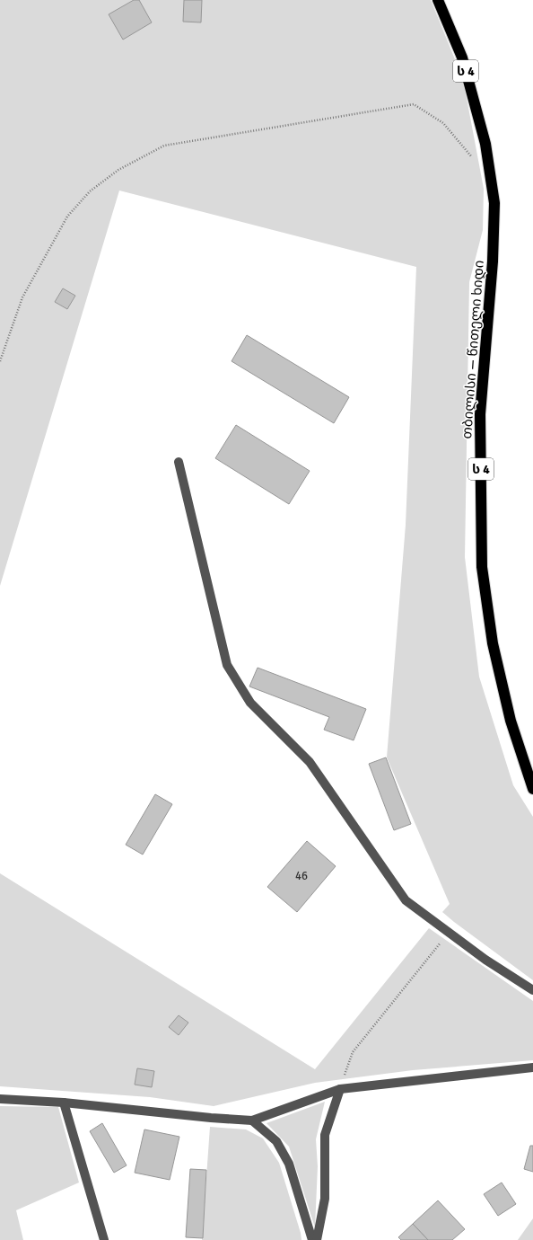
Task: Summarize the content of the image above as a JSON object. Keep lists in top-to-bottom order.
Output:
{
  "streets": {
    "highway": ["ს 4", "თბილისი — წითელი ხიდი"]
  },
  "house_numbers": ["46"]
}
